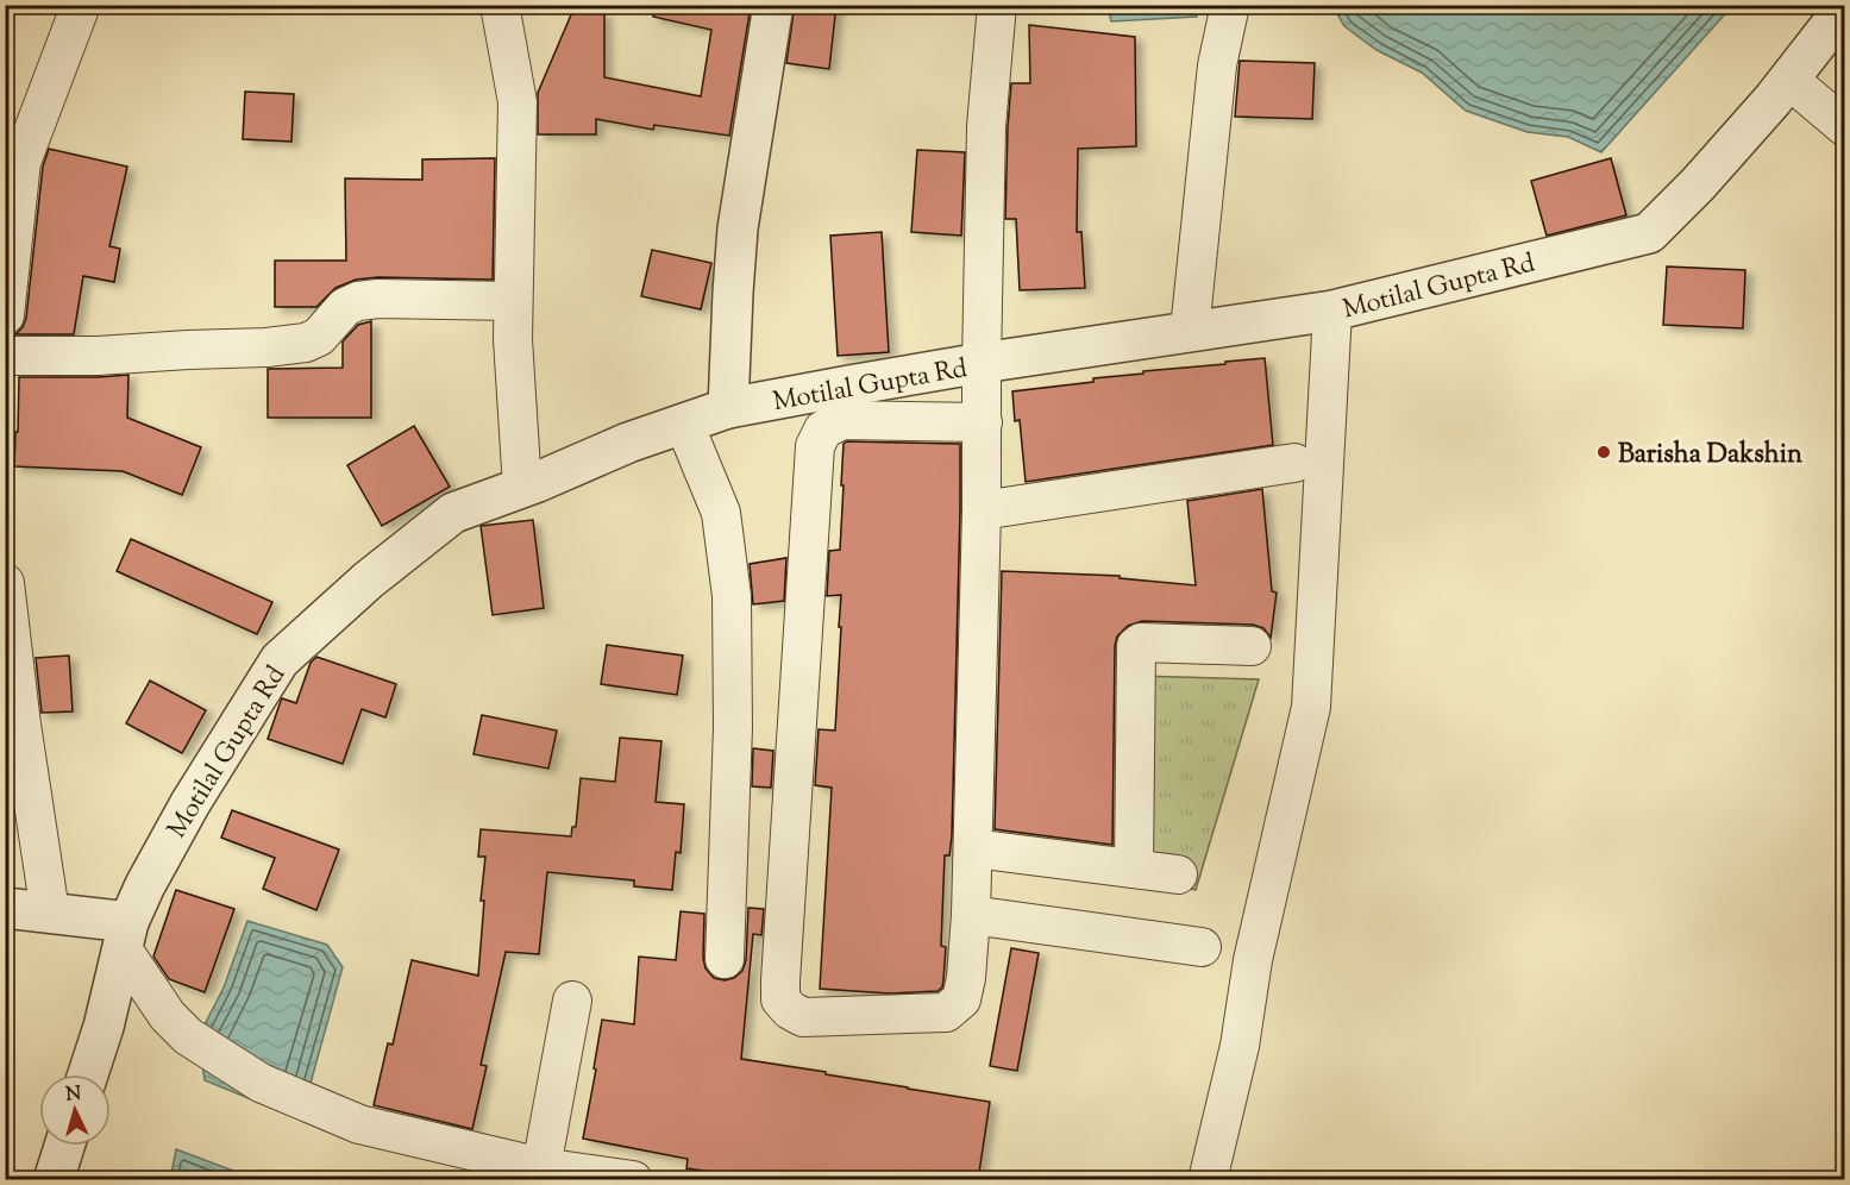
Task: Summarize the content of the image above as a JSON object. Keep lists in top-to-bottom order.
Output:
{
  "streets": {
    "street": ["Motilal Gupta Rd"]
  },
  "places": ["Barisha Dakshin"],
  "north": "top"
}
